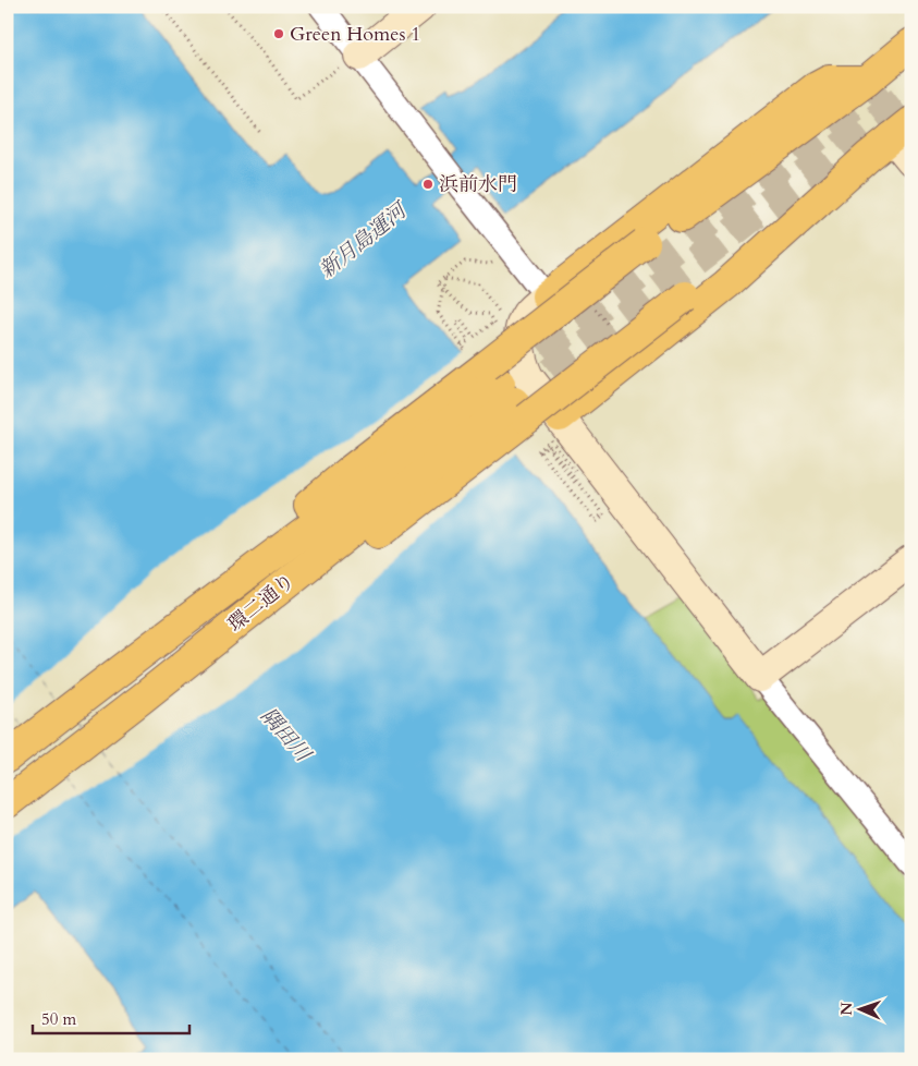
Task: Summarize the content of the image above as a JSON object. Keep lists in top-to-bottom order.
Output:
{
  "streets": {
    "main road": ["環二通り"]
  },
  "water": ["新月島運河", "隅田川"],
  "places": ["Green Homes 1", "浜前水門"],
  "scale_bar": "50 m",
  "north": "left"
}
